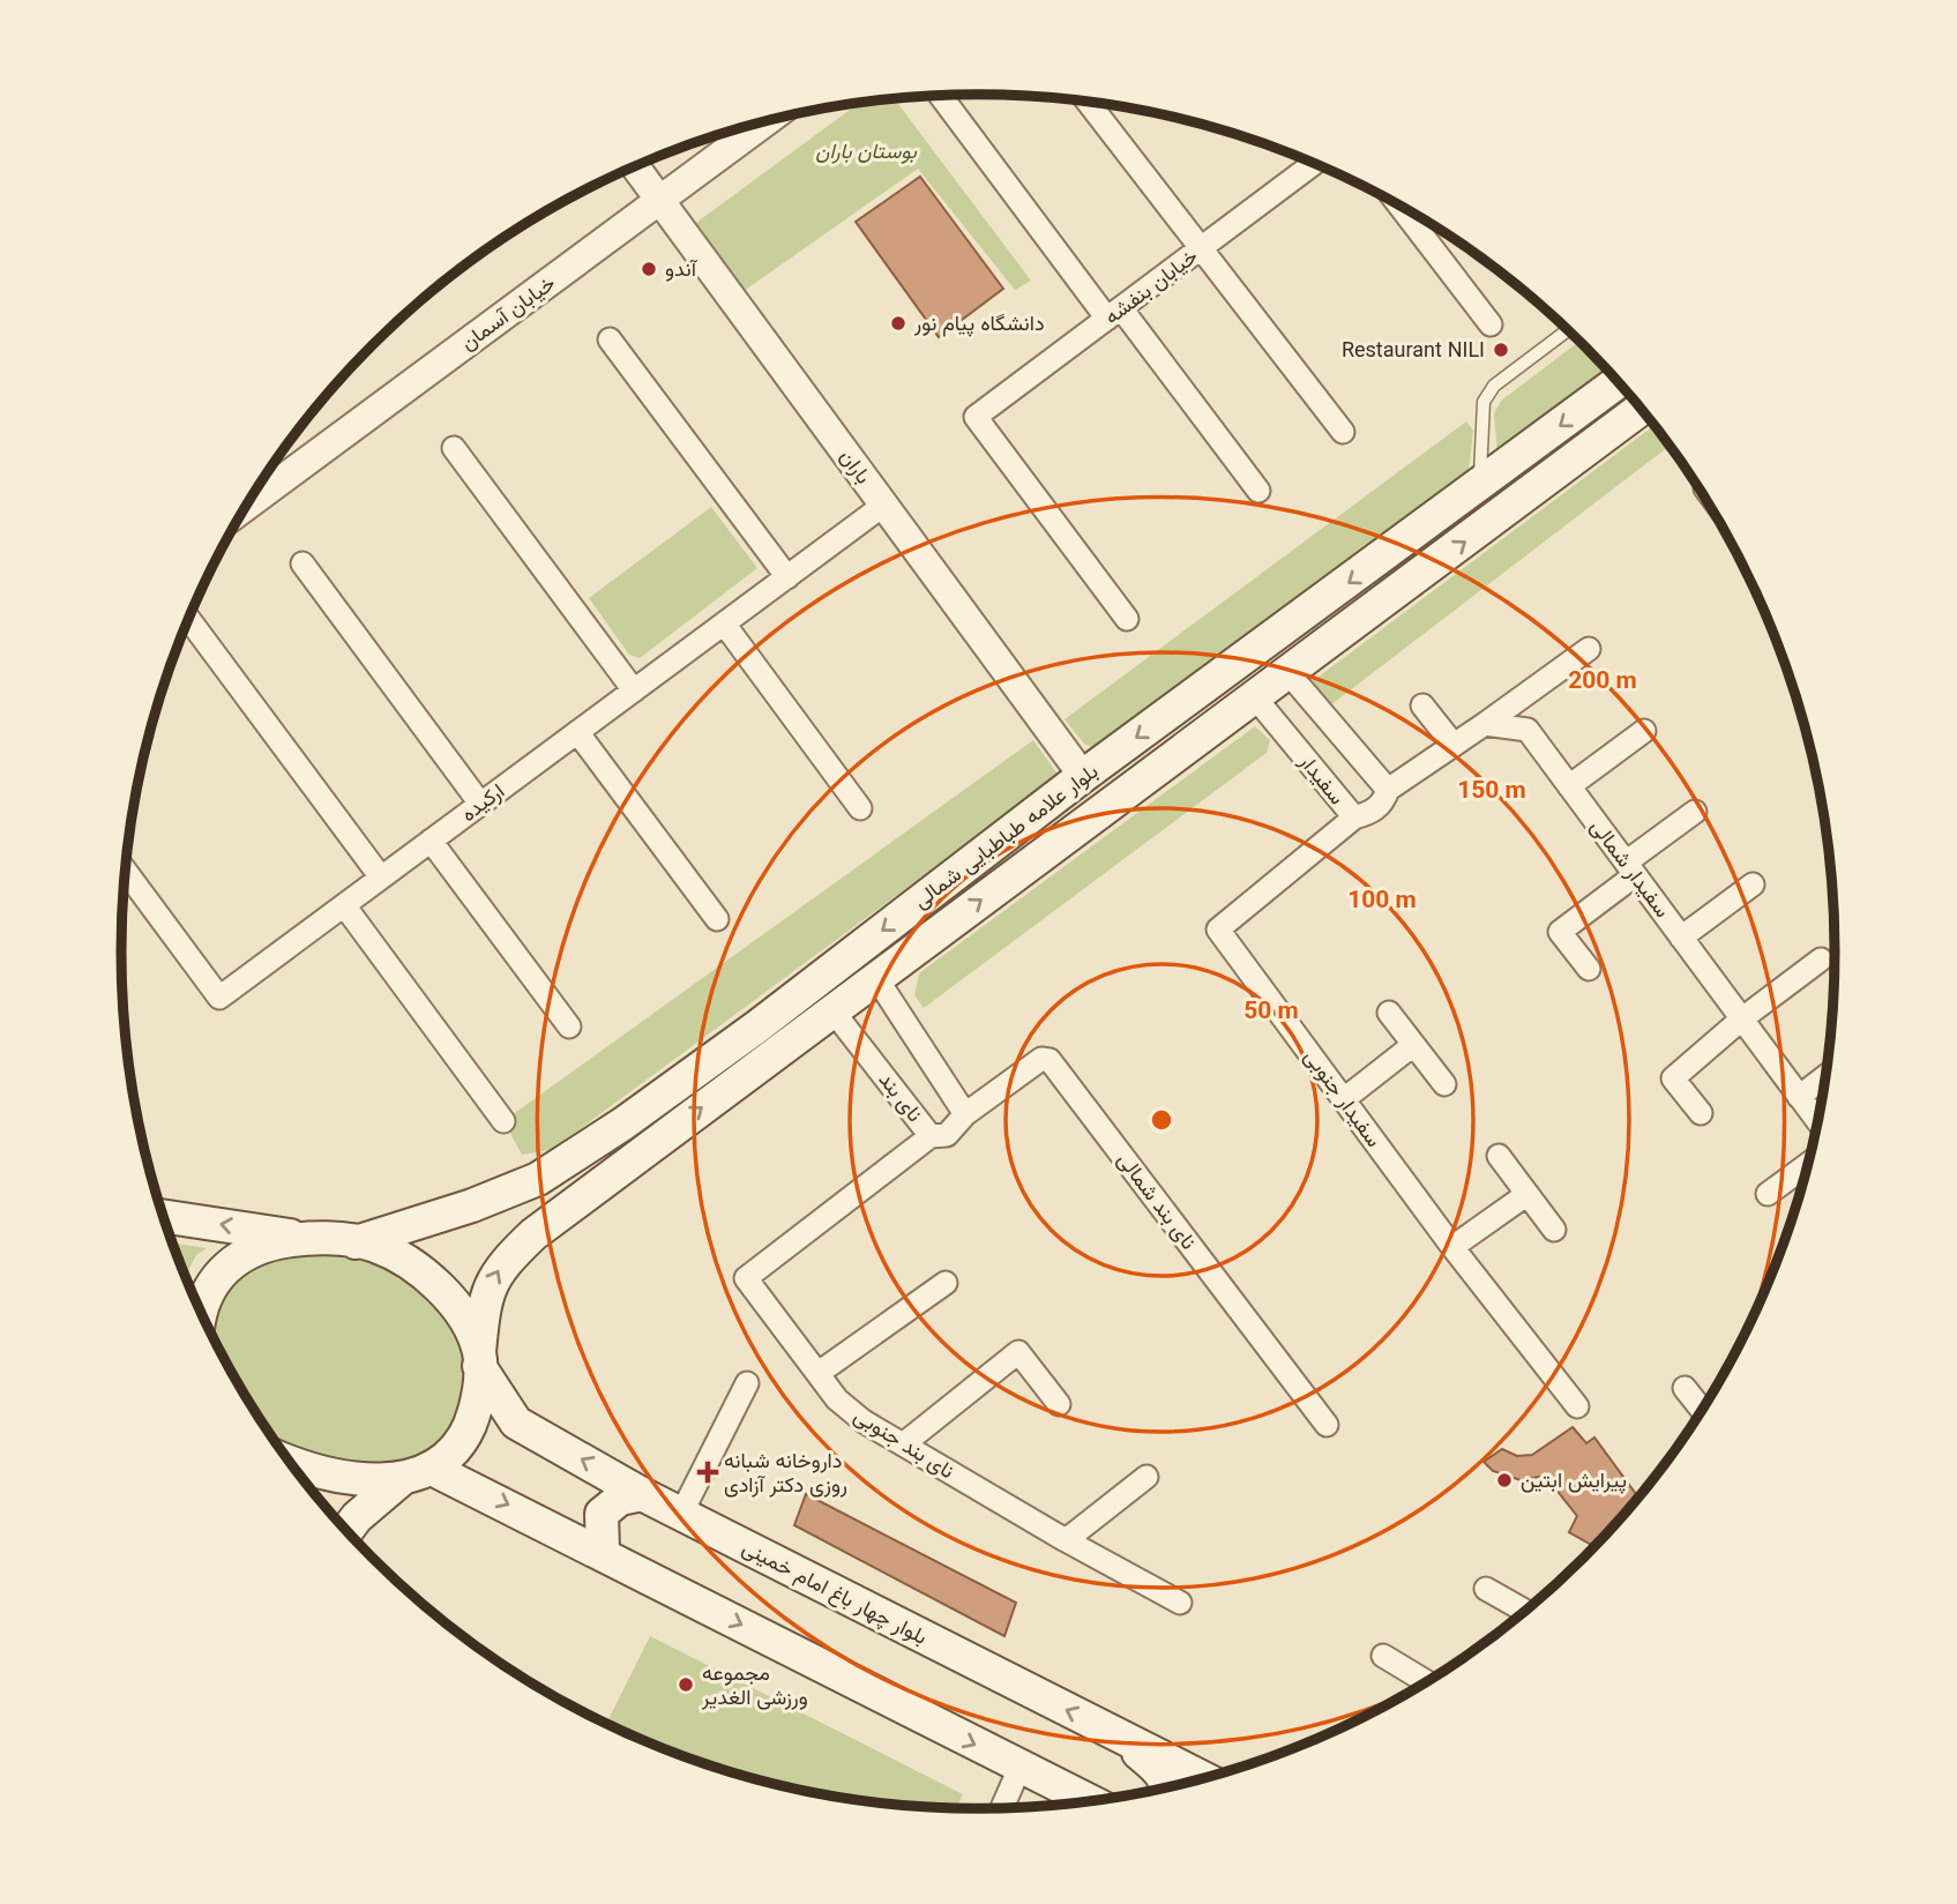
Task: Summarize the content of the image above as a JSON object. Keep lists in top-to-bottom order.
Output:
{
  "streets": {
    "main road": ["بلوار علامه طباطبایی شمالی", "بلوار چهار باغ امام خمینی"],
    "street": [
      "خیابان بنفشه",
      "خیابان آسمان",
      "باران",
      "سفیدار",
      "ارکیده",
      "سفیدار شمالی",
      "نای بند",
      "سفیدار جنوبی",
      "نای بند شمالی",
      "نای بند جنوبی"
    ]
  },
  "crossings": [
    ["خیابان آسمان", "باران"],
    ["باران", "ارکیده"],
    ["باران", "بلوار علامه طباطبایی شمالی"],
    ["سفیدار", "بلوار علامه طباطبایی شمالی"],
    ["سفیدار", "سفیدار جنوبی"],
    ["بلوار علامه طباطبایی شمالی", "نای بند"],
    ["بلوار علامه طباطبایی شمالی", "بلوار چهار باغ امام خمینی"],
    ["نای بند", "نای بند شمالی"],
    ["نای بند", "نای بند جنوبی"]
  ],
  "parks": ["بوستان باران"],
  "places": {
    "other": [
      "آندو",
      "دانشگاه پیام نور",
      "Restaurant NILI",
      "پیرایش ابتین",
      "مجموعه ورزشی الغدیر"
    ],
    "health": ["داروخانه شبانه روزی دکتر آزادی"]
  },
  "rings": [
    "200 m",
    "150 m",
    "100 m",
    "50 m"
  ]
}
